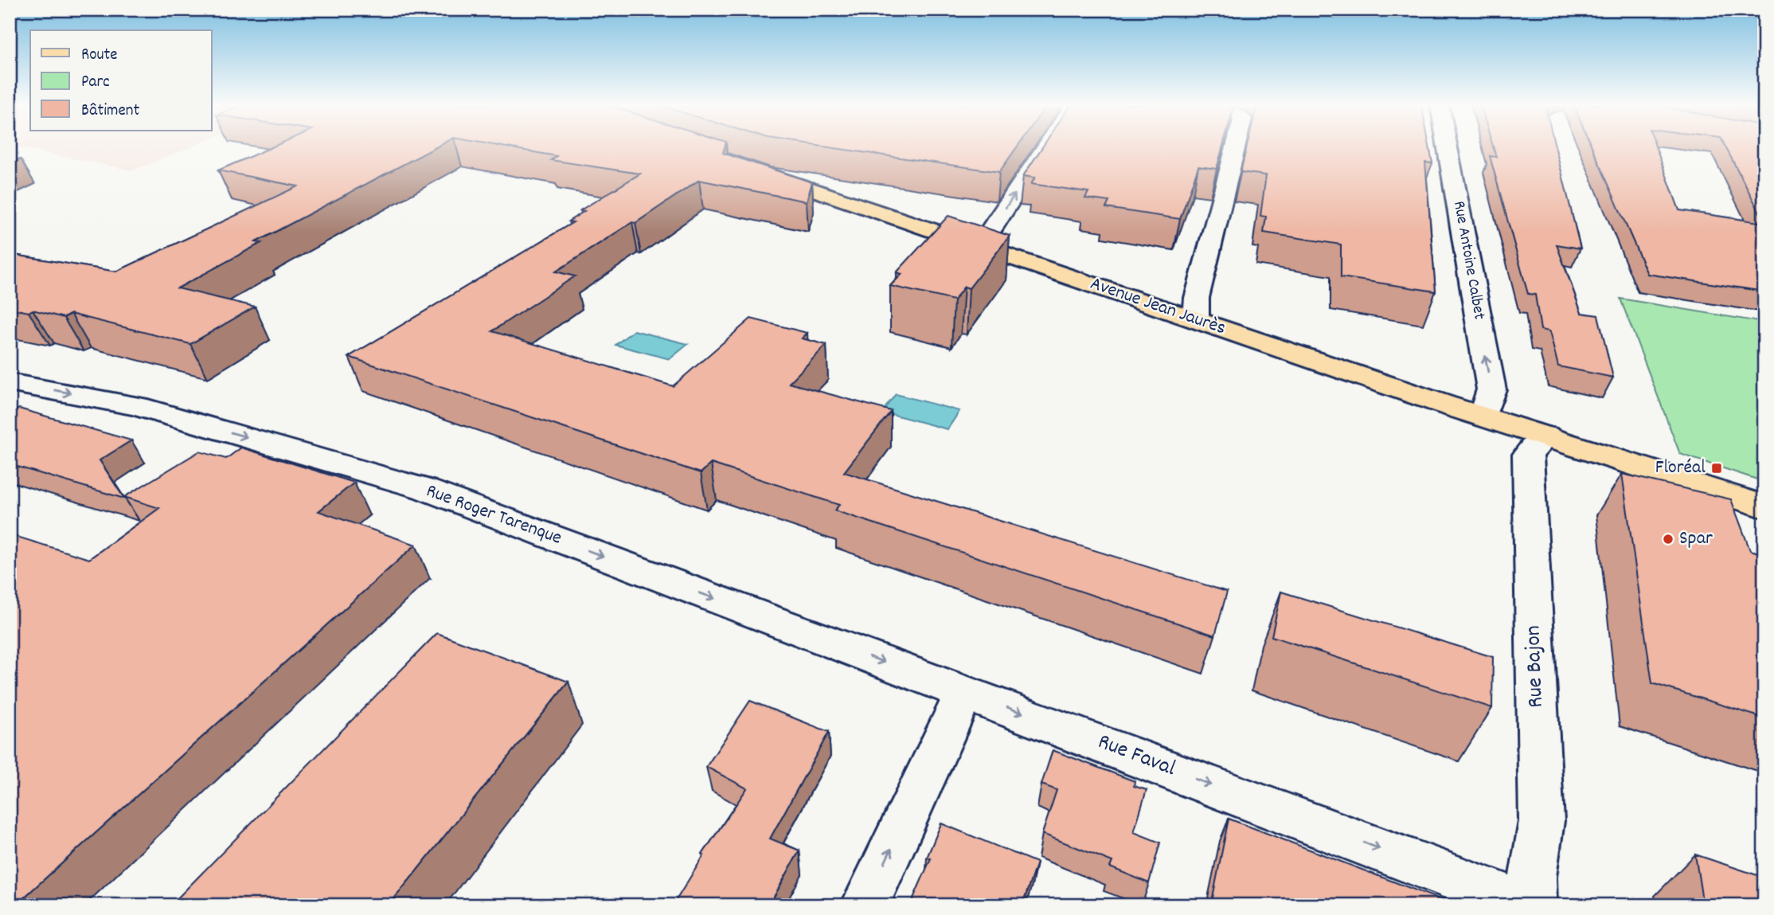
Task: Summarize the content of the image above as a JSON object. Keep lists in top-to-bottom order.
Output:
{
  "streets": {
    "main road": ["Avenue Jean Jaurès"],
    "street": [
      "Rue Antoine Calbet",
      "Rue Roger Tarenque",
      "Rue Bajon",
      "Rue Faval"
    ]
  },
  "crossings": [
    ["Rue Antoine Calbet", "Avenue Jean Jaurès"],
    ["Avenue Jean Jaurès", "Rue Bajon"],
    ["Rue Roger Tarenque", "Rue Faval"]
  ],
  "one_way": ["Rue Roger Tarenque", "Rue Faval"],
  "places": {
    "transit": ["Floréal"],
    "other": ["Spar"]
  },
  "legend": ["Route", "Parc", "Bâtiment"]
}
